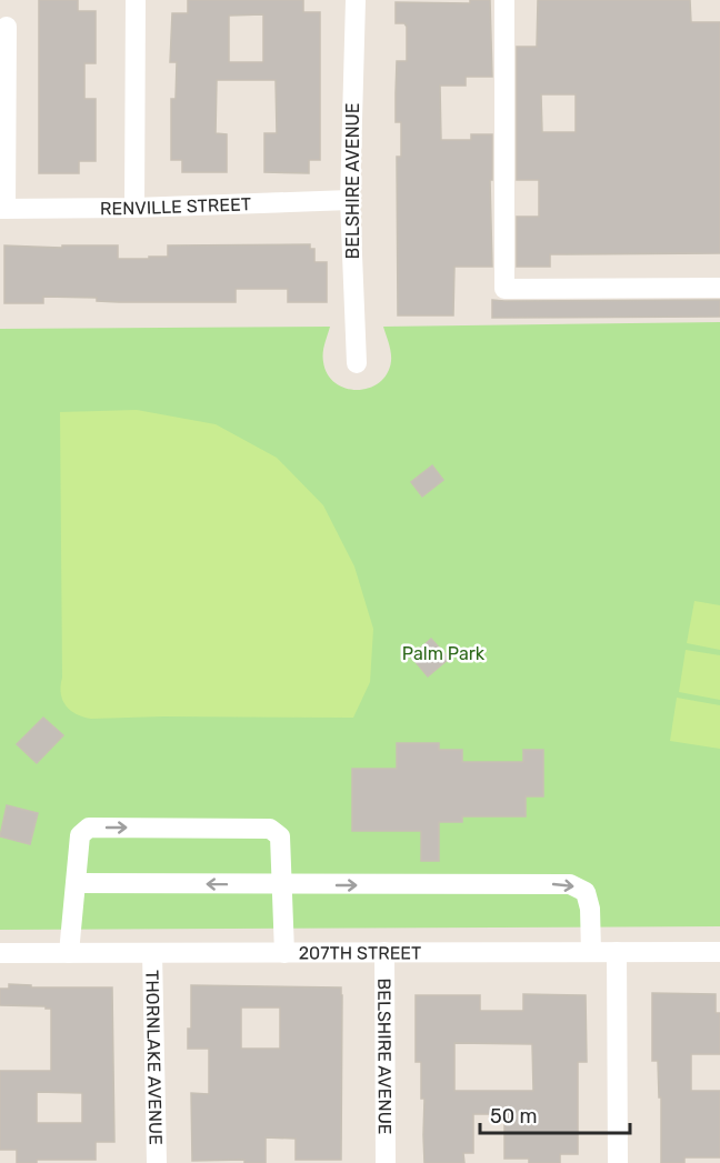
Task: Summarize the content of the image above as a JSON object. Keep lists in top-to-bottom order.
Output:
{
  "streets": {
    "street": [
      "BELSHIRE AVENUE",
      "RENVILLE STREET",
      "207TH STREET",
      "THORNLAKE AVENUE"
    ]
  },
  "crossings": [
    ["BELSHIRE AVENUE", "RENVILLE STREET"],
    ["BELSHIRE AVENUE", "207TH STREET"],
    ["207TH STREET", "THORNLAKE AVENUE"]
  ],
  "parks": ["Palm Park"],
  "scale_bar": "50 m"
}
